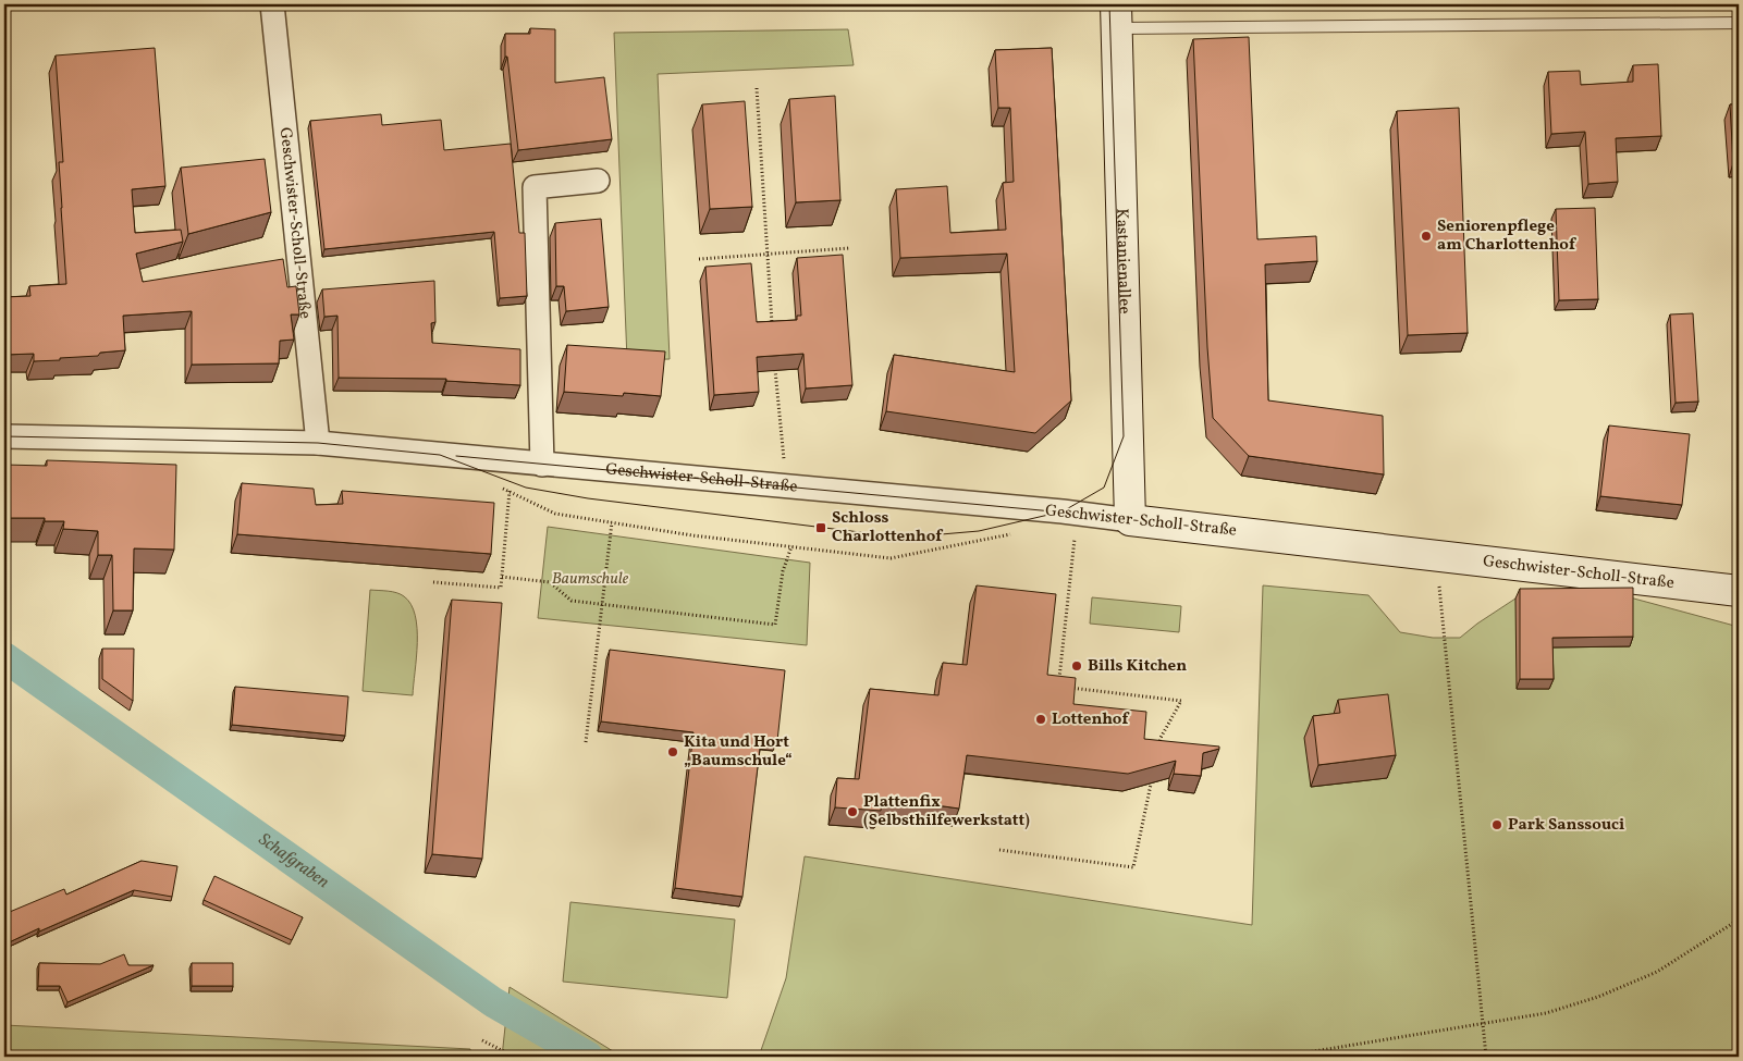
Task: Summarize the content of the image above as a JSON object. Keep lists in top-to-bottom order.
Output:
{
  "streets": {
    "street": ["Geschwister-Scholl-Straße", "Kastanienallee"]
  },
  "crossings": [
    ["Geschwister-Scholl-Straße", "Kastanienallee"]
  ],
  "water": ["Schafgraben"],
  "parks": ["Baumschule"],
  "places": {
    "other": [
      "Seniorenpflege am Charlottenhof",
      "Bills Kitchen",
      "Lottenhof",
      "Kita und Hort „Baumschule“",
      "Plattenfix (Selbsthilfewerkstatt)",
      "Park Sanssouci"
    ],
    "transit": ["Schloss Charlottenhof"]
  }
}
